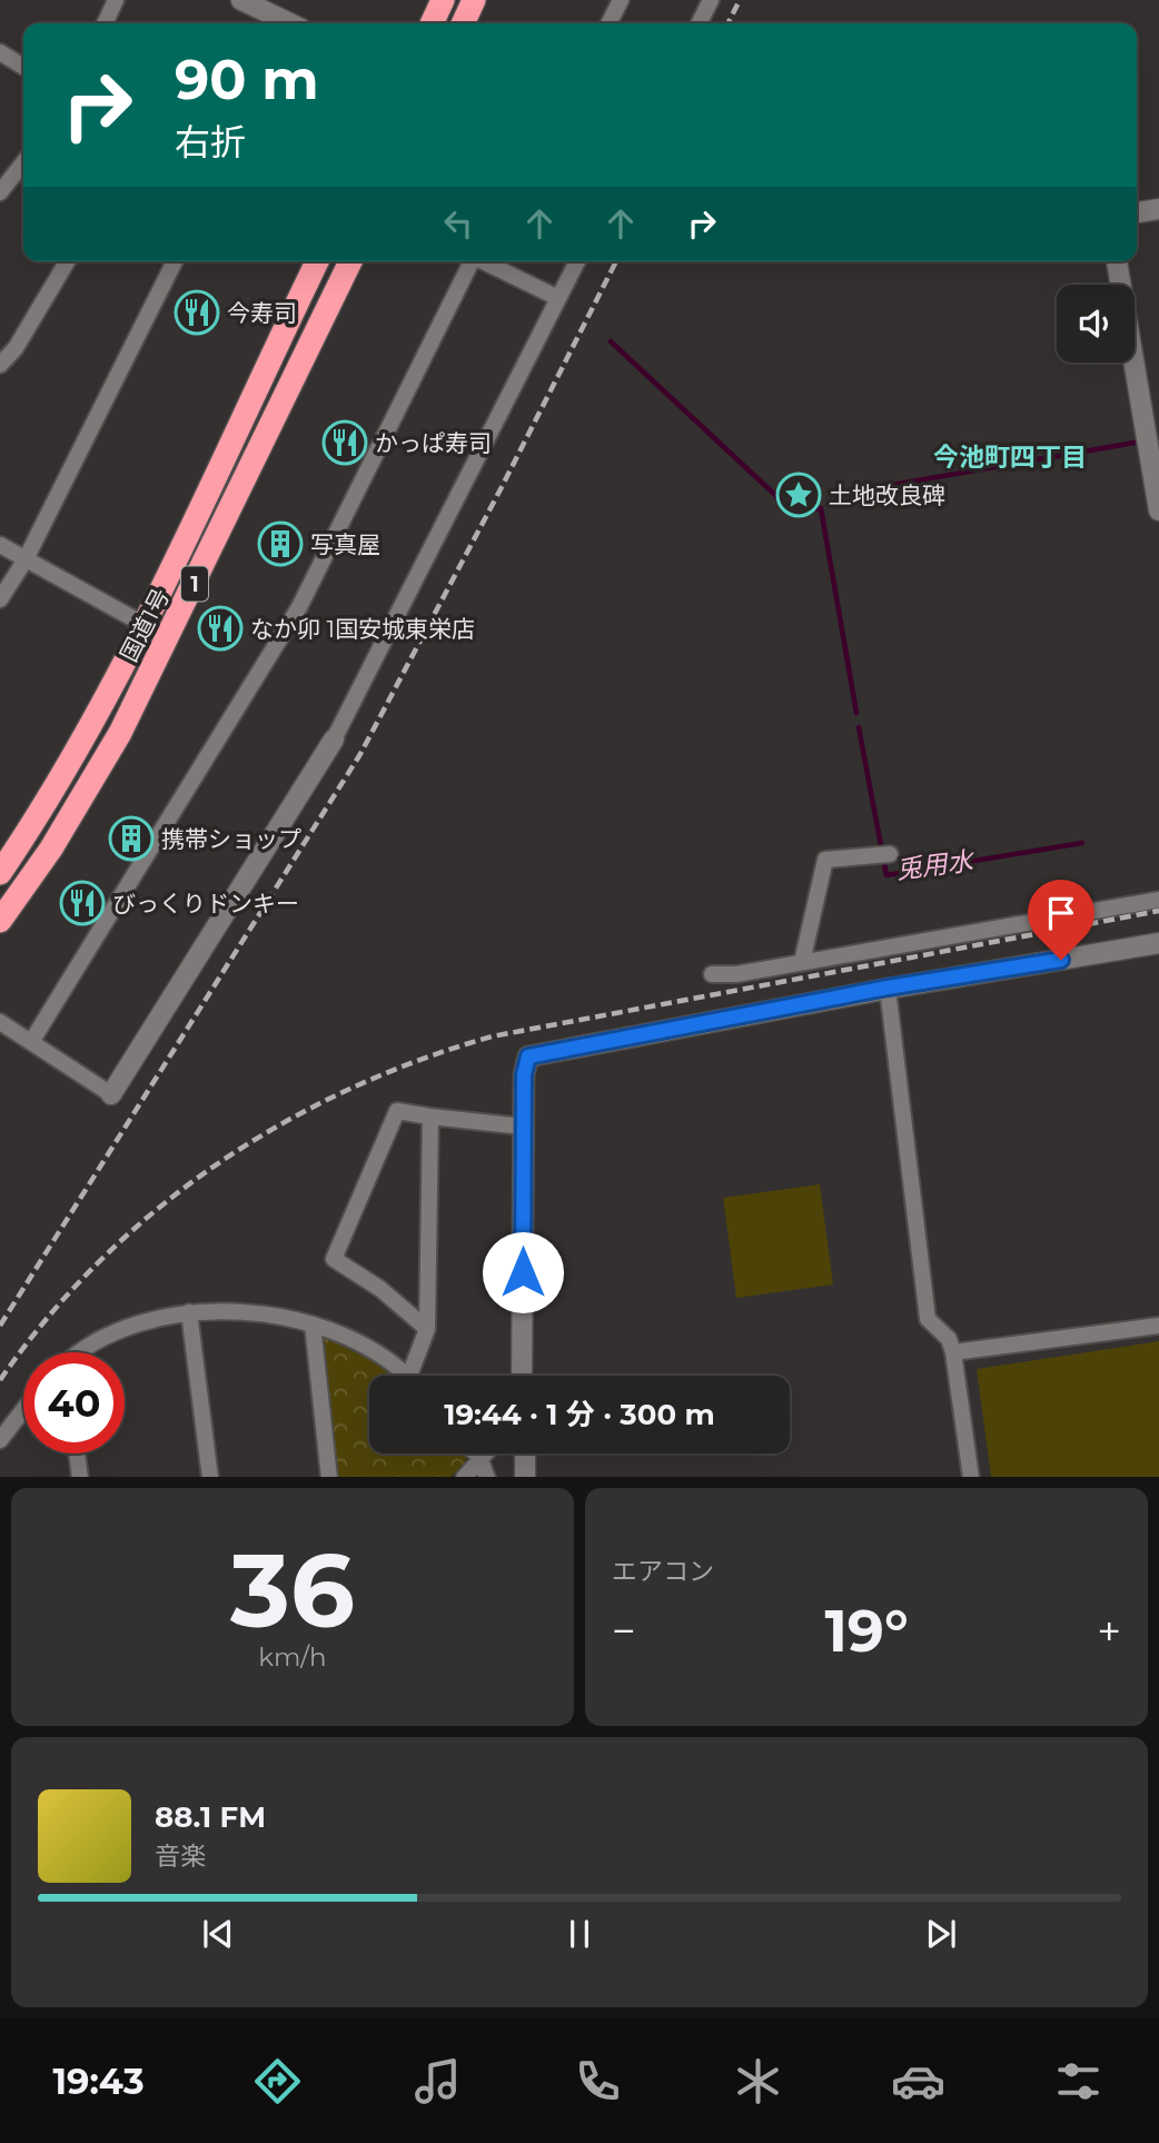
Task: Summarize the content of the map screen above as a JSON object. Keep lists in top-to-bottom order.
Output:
{
  "streets": {
    "highway": ["1", "国道1号"]
  },
  "districts": ["今池町四丁目"],
  "water": ["兎用水"],
  "places": {
    "restaurant": [
      "今寿司",
      "かっぱ寿司",
      "なか卯 1国安城東栄店",
      "びっくりドンキー"
    ],
    "place": ["土地改良碑"],
    "building": ["写真屋", "携帯ショップ"]
  },
  "page": {
    "turn": ["90 m", "右折"],
    "limit": "40",
    "trip": "19:44 · 1 分 · 300 m",
    "tile": [
      ["36", "km/h"],
      "エアコン"
    ],
    "heat": ["−", "19°", "+"],
    "song": ["88.1 FM", "音楽"],
    "tabs": "19:43"
  }
}
